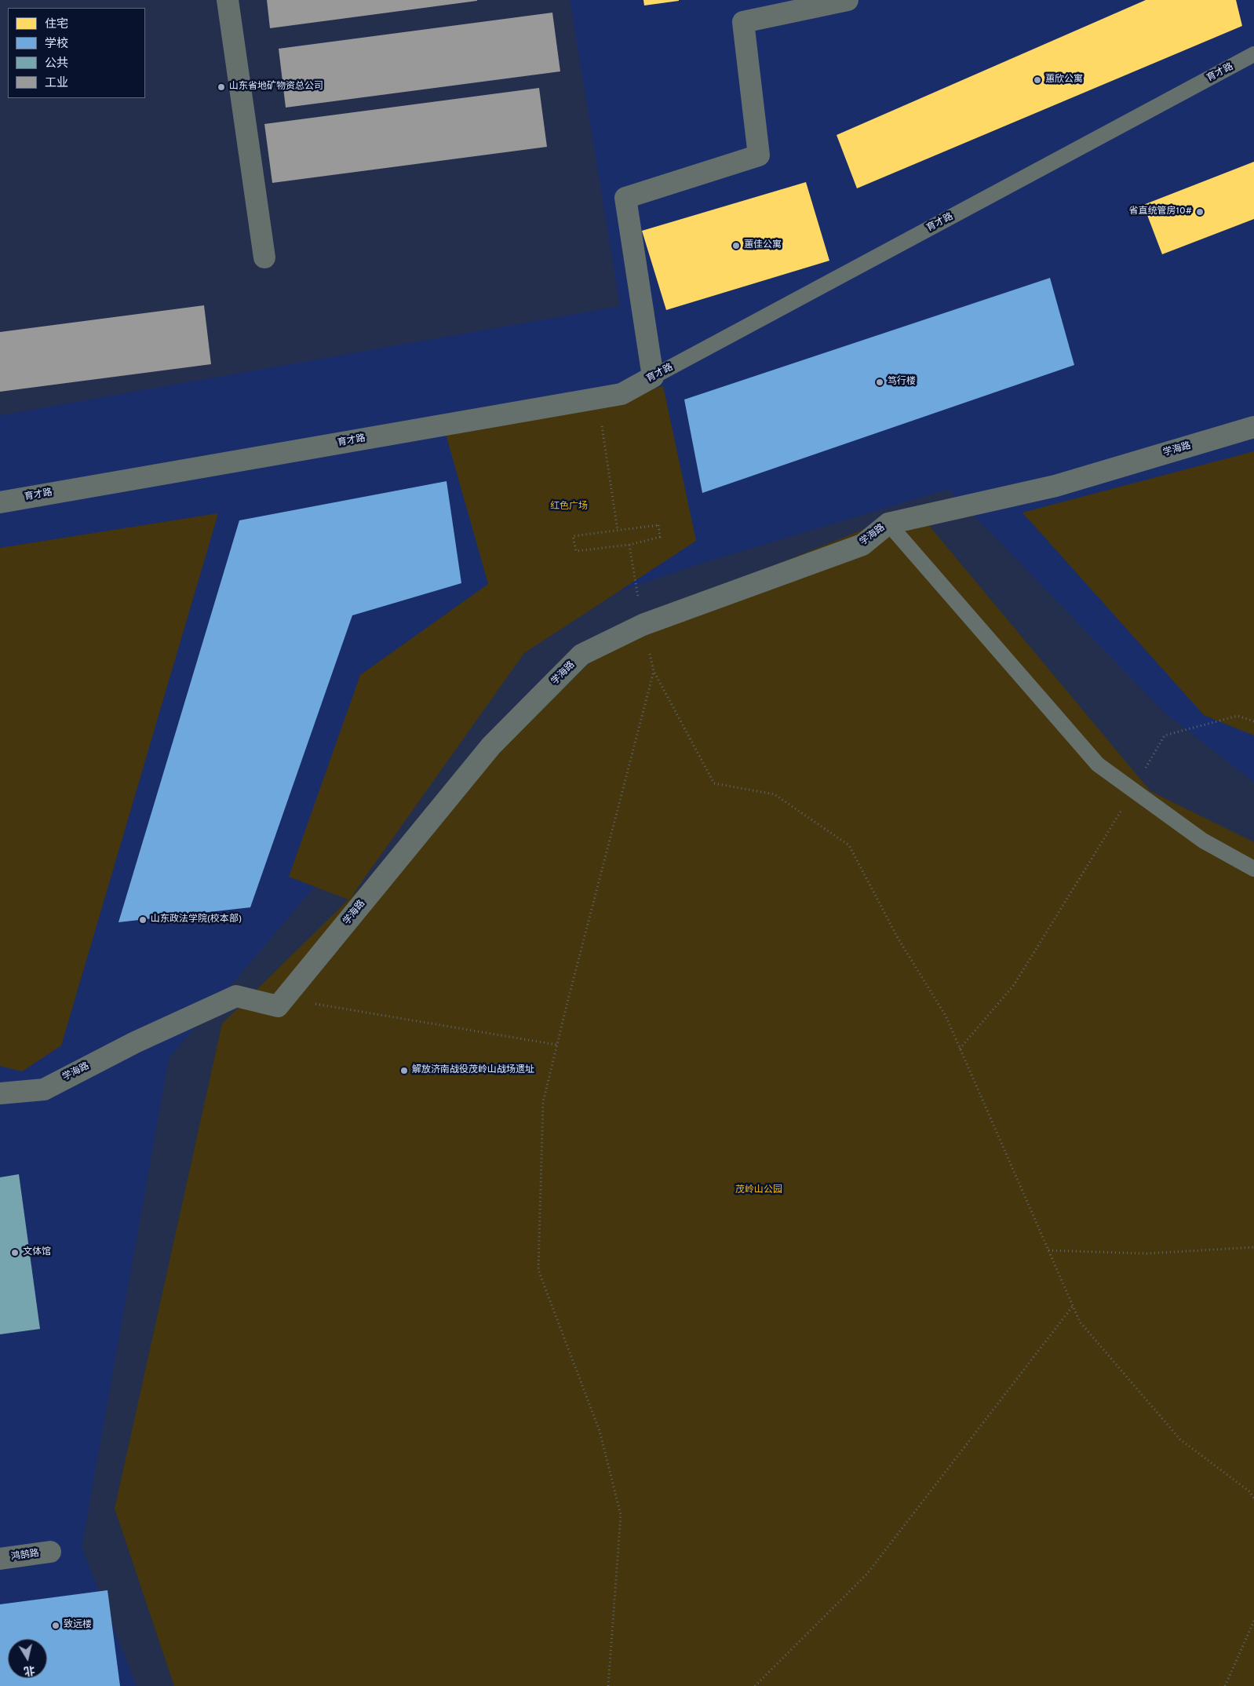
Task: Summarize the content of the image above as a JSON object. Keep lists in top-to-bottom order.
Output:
{
  "streets": {
    "street": ["育才路", "学海路", "鸿鹄路"]
  },
  "parks": ["红色广场", "茂岭山公园"],
  "places": [
    "蕙欣公寓",
    "山东省地矿物资总公司",
    "省直统管房10#",
    "蕙佳公寓",
    "笃行楼",
    "山东政法学院(校本部)",
    "解放济南战役茂岭山战场遗址",
    "文体馆",
    "致远楼"
  ],
  "legend": [
    "住宅",
    "学校",
    "公共",
    "工业"
  ],
  "north": "bottom"
}
